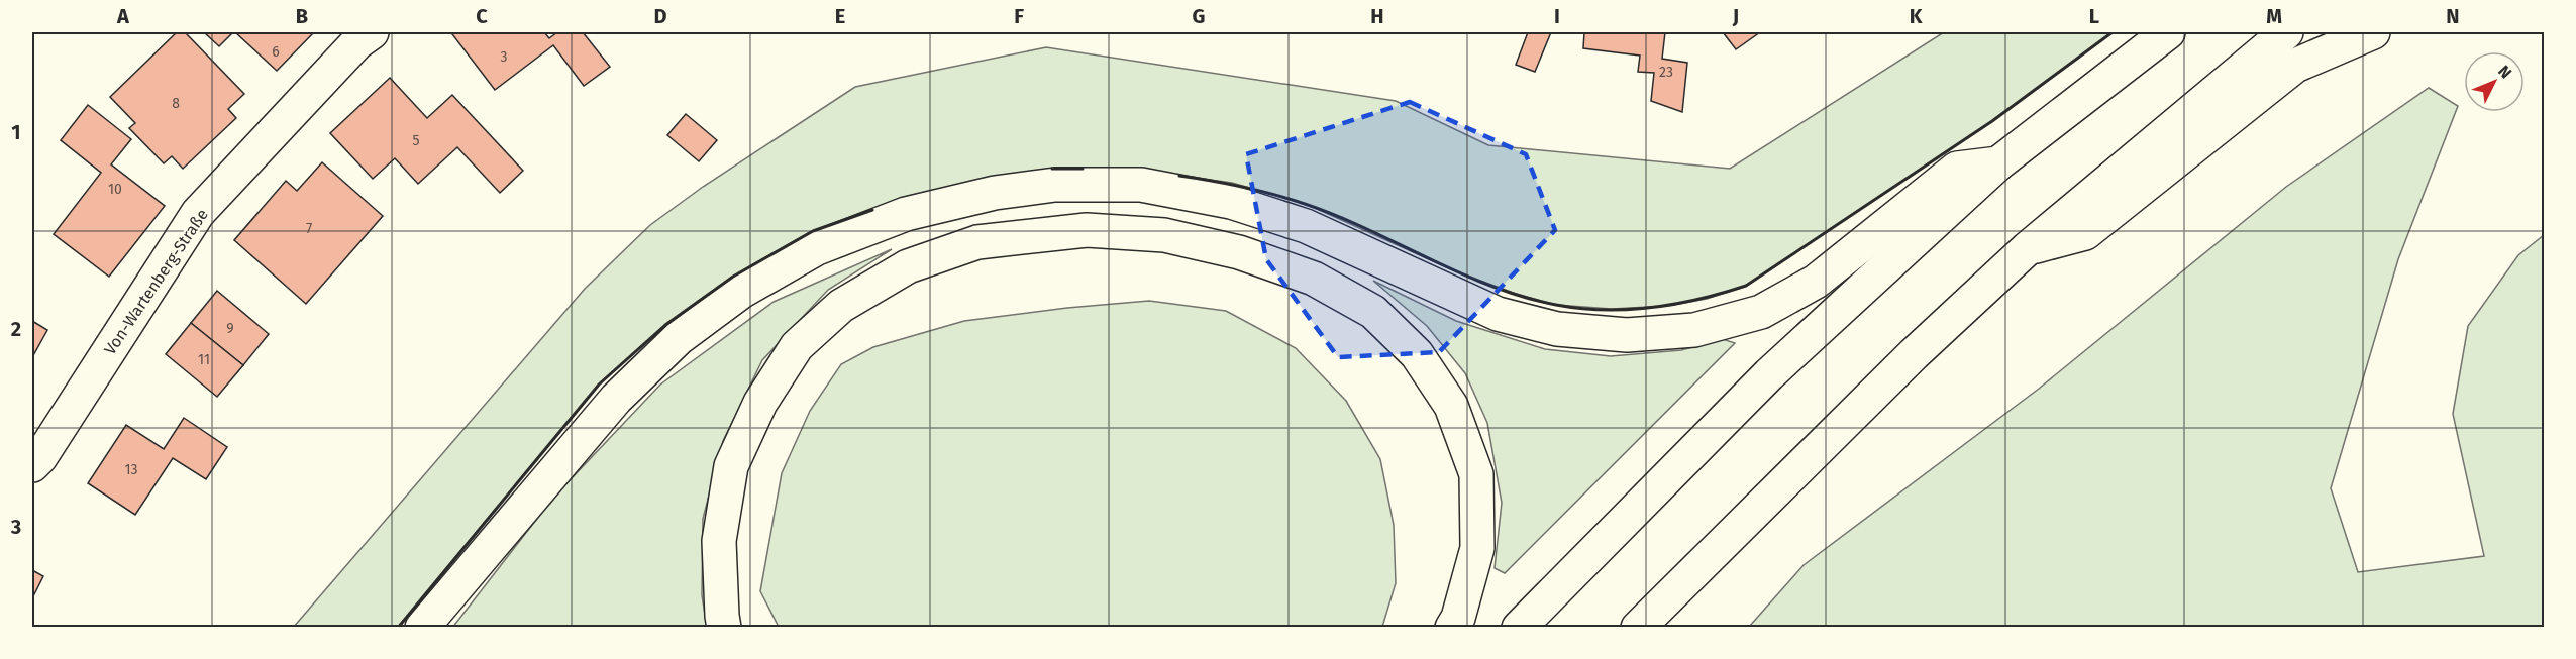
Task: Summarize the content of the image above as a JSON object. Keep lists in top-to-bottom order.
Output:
{
  "streets": {
    "main road": ["Von-Wartenberg-Straße"]
  },
  "house_numbers": [
    "6",
    "3",
    "23",
    "8",
    "5",
    "10",
    "7",
    "9",
    "11",
    "13"
  ],
  "north": "top right",
  "grid": {
    "columns": [
      "A",
      "B",
      "C",
      "D",
      "E",
      "F",
      "G",
      "H",
      "I",
      "J",
      "K",
      "L",
      "M",
      "N"
    ],
    "rows": ["1", "2", "3"]
  }
}
